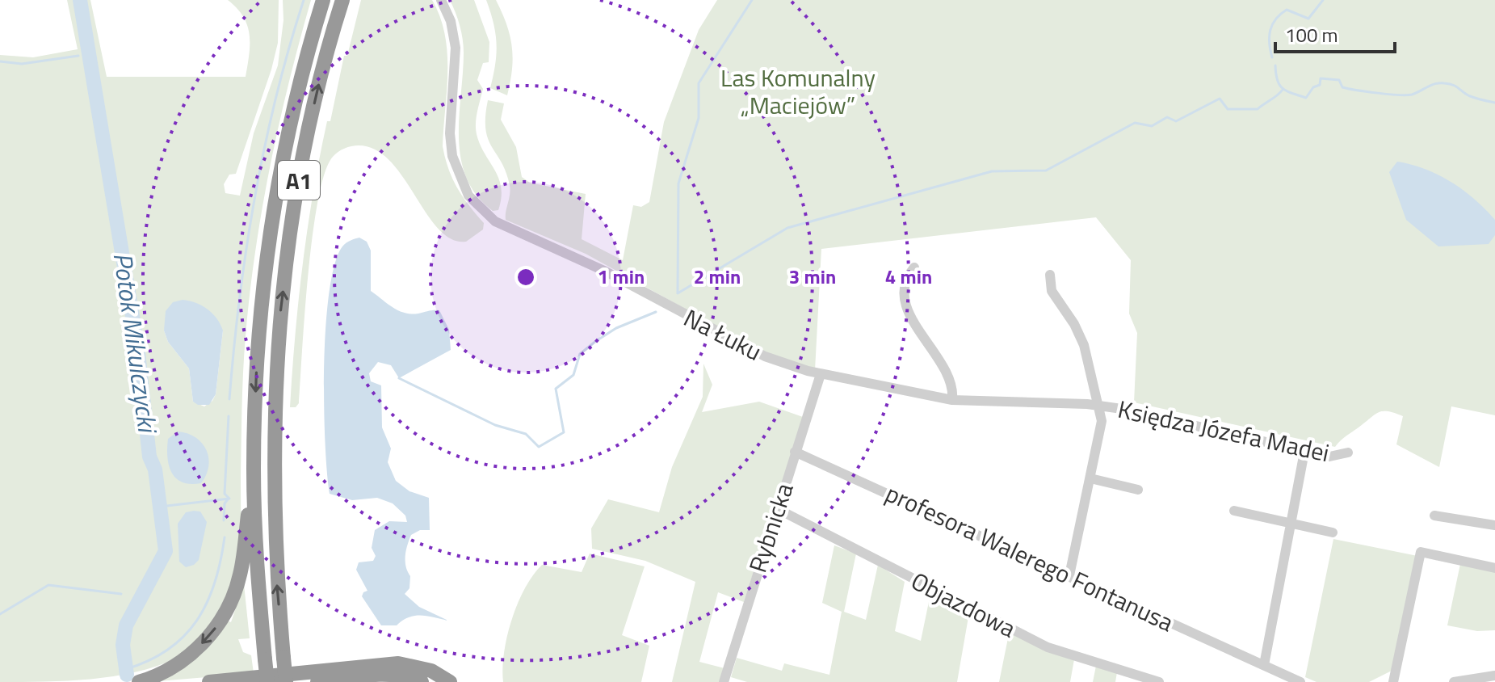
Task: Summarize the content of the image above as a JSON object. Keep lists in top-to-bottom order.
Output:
{
  "streets": {
    "highway": ["A1"],
    "street": [
      "Na Łuku",
      "Księdza Józefa Madei",
      "Rybnicka",
      "profesora Walerego Fontanusa",
      "Objazdowa"
    ]
  },
  "crossings": [
    ["Na Łuku", "Księdza Józefa Madei"],
    ["Na Łuku", "Rybnicka"],
    ["Księdza Józefa Madei", "Rybnicka"],
    ["Księdza Józefa Madei", "profesora Walerego Fontanusa"],
    ["Rybnicka", "profesora Walerego Fontanusa"],
    ["Rybnicka", "Objazdowa"]
  ],
  "water": ["Potok Mikulczycki"],
  "parks": ["Las Komunalny „Maciejów”"],
  "scale_bar": "100 m",
  "rings": [
    "1 min",
    "2 min",
    "3 min",
    "4 min"
  ]
}
